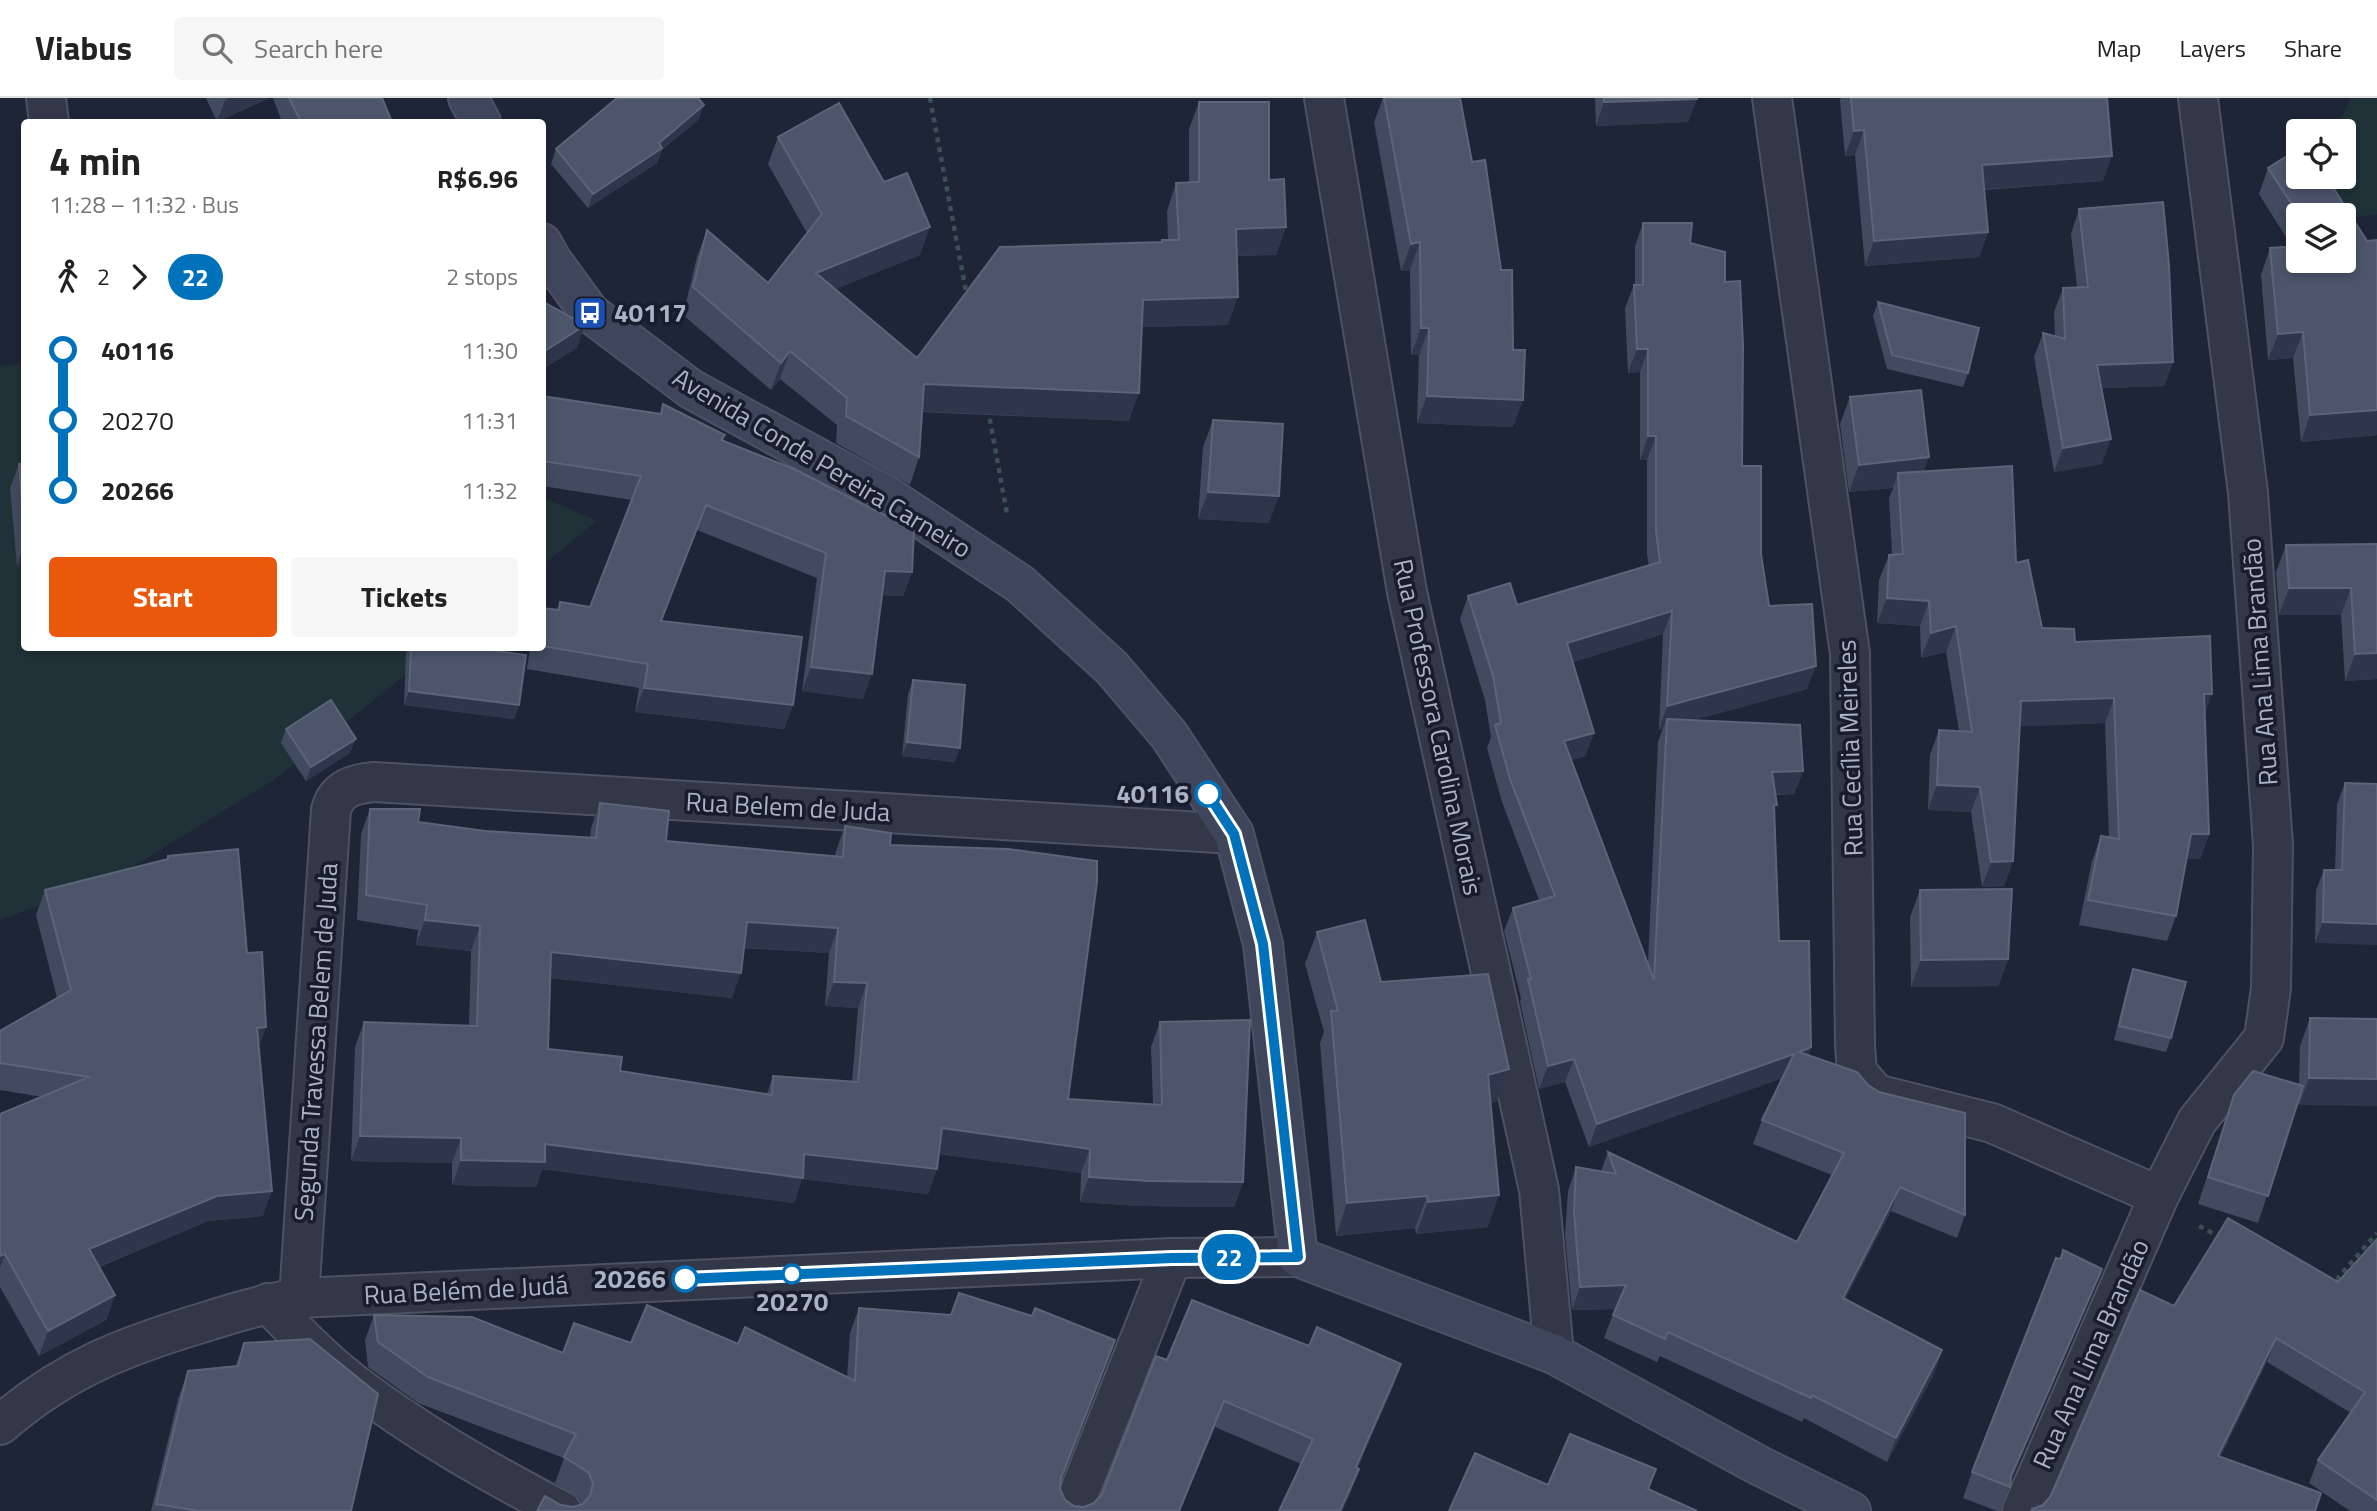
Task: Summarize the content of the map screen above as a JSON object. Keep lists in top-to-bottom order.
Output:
{
  "streets": {
    "main road": ["Avenida Conde Pereira Carneiro"],
    "street": [
      "Rua Ana Lima Brandão",
      "Rua Professora Carolina Morais",
      "Rua Cecília Meireles",
      "Rua Belem de Juda",
      "Segunda Travessa Belem de Juda",
      "Rua Belém de Judá"
    ]
  },
  "crossings": [
    ["Avenida Conde Pereira Carneiro", "Rua Belem de Juda"],
    ["Avenida Conde Pereira Carneiro", "Rua Belém de Judá"],
    ["Rua Ana Lima Brandão", "Rua Cecília Meireles"],
    ["Rua Belem de Juda", "Segunda Travessa Belem de Juda"],
    ["Segunda Travessa Belem de Juda", "Rua Belém de Judá"]
  ],
  "places": {
    "bus stop": ["40117"],
    "other": ["40116", "20270", "20266"]
  },
  "lines": ["bus line 22"],
  "page": {
    "header": "Viabus",
    "search": "Search here",
    "nav": ["Map", "Layers", "Share"],
    "on_map": "22",
    "heading": ["4 min", "11:28 – 11:32 · Bus", "R$6.96"],
    "legs": ["2", "22", "2 stops"],
    "list": [
      {
        "name": "40116",
        "value": "11:30"
      },
      {
        "name": "20270",
        "value": "11:31"
      },
      {
        "name": "20266",
        "value": "11:32"
      }
    ],
    "buttons": ["Start", "Tickets"]
  }
}
